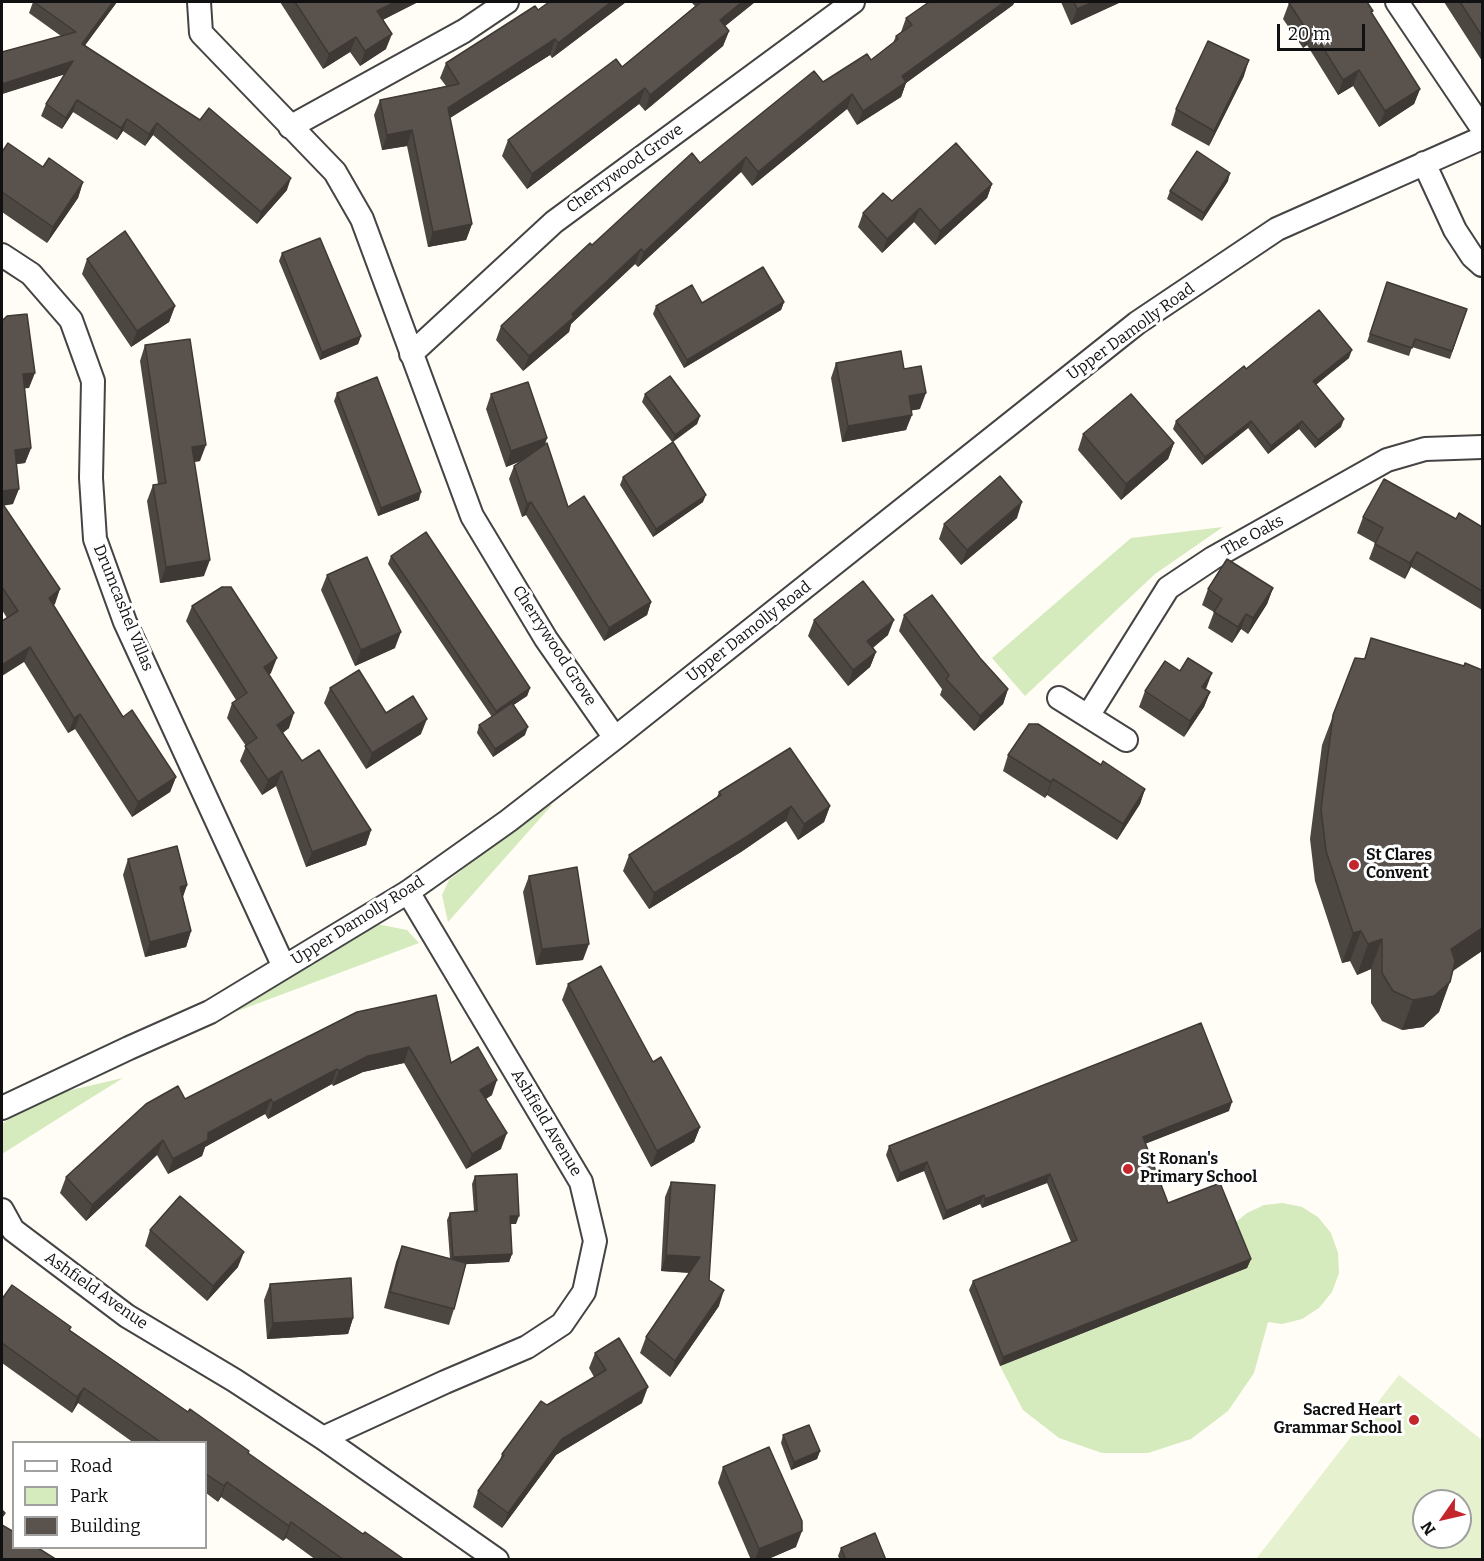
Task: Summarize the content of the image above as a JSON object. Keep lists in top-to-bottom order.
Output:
{
  "streets": {
    "street": [
      "Cherrywood Grove",
      "Upper Damolly Road",
      "The Oaks",
      "Drumcashel Villas",
      "Ashfield Avenue"
    ]
  },
  "crossings": [
    ["Cherrywood Grove", "Upper Damolly Road"],
    ["Upper Damolly Road", "Drumcashel Villas"],
    ["Upper Damolly Road", "Ashfield Avenue"]
  ],
  "places": ["St Clares Convent", "St Ronan's Primary School", "Sacred Heart Grammar School"],
  "legend": ["Road", "Park", "Building"],
  "scale_bar": "20 m",
  "north": "bottom left"
}
